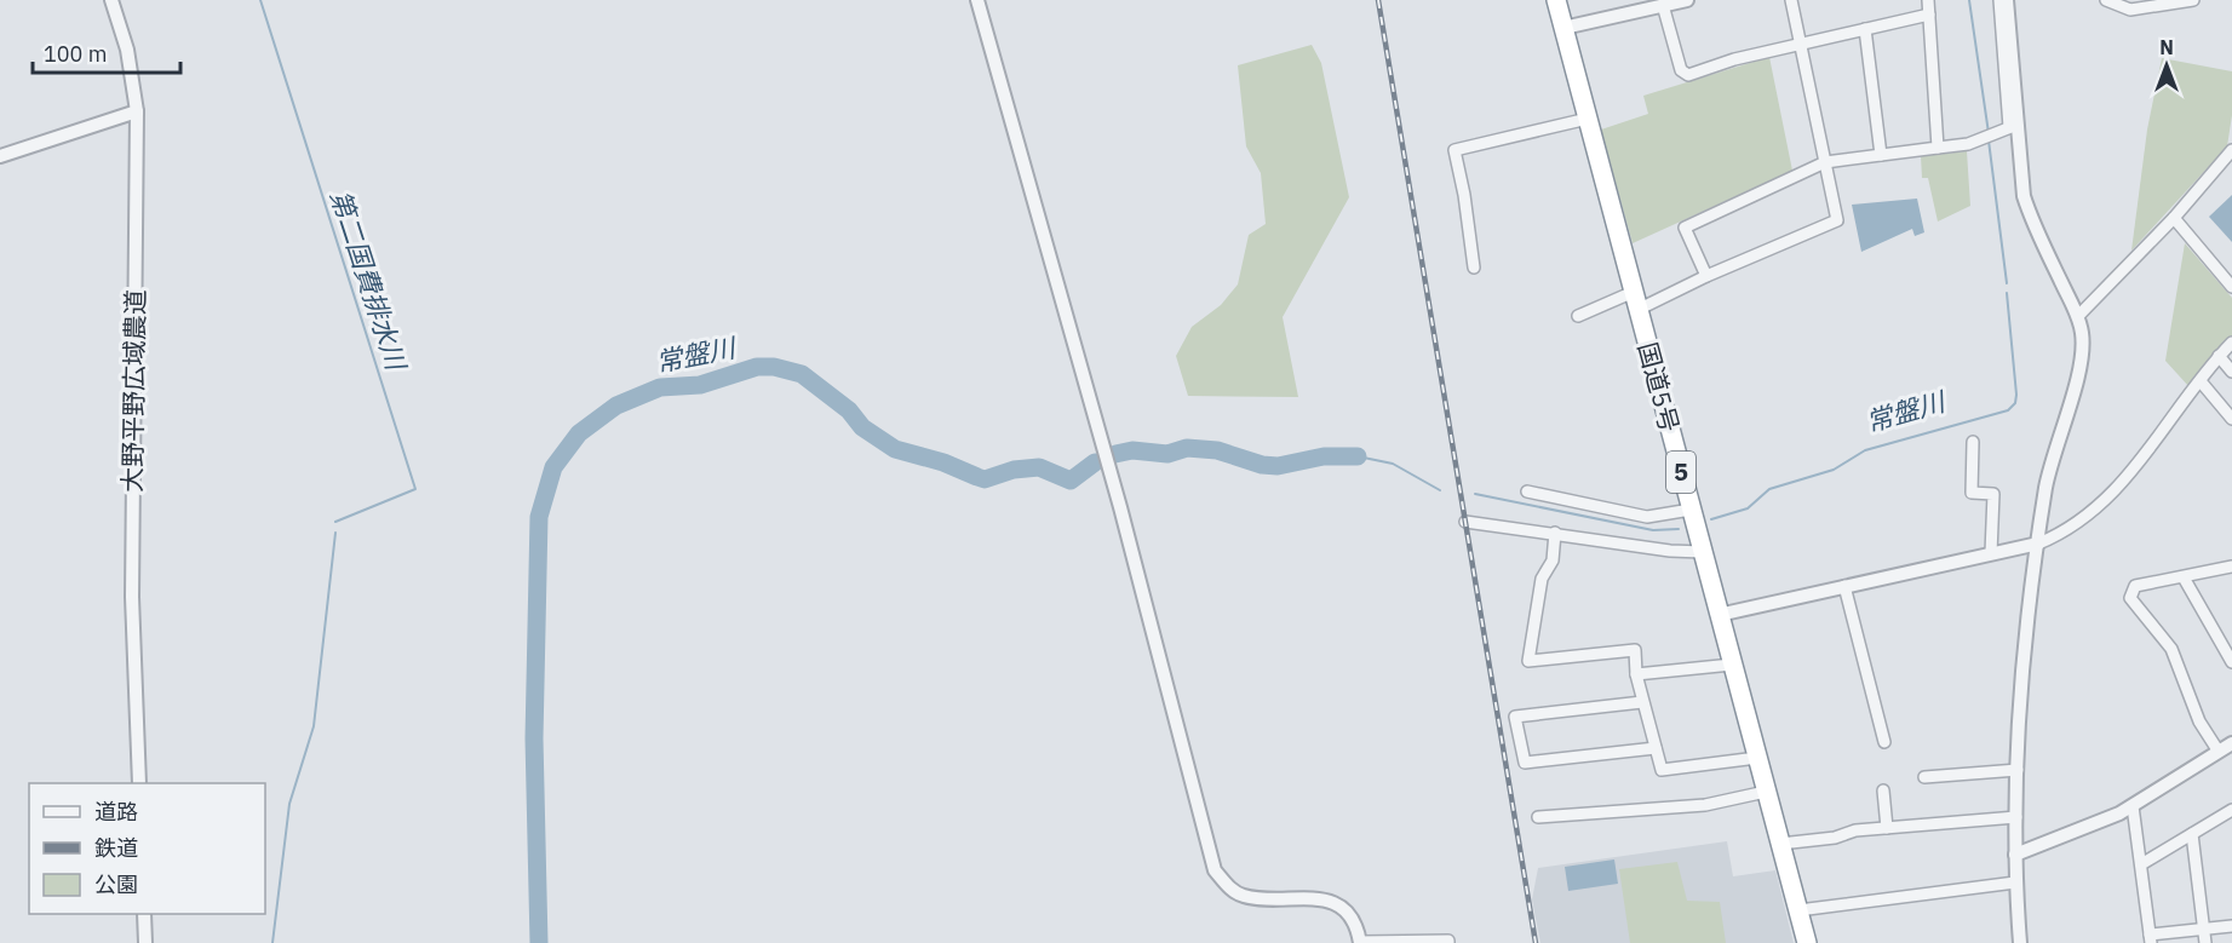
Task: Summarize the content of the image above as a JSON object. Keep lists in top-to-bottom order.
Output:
{
  "streets": {
    "highway": ["国道5号", "5"],
    "street": ["大野平野広域農道"]
  },
  "water": ["第二国費排水川", "常盤川"],
  "legend": ["道路", "鉄道", "公園"],
  "scale_bar": "100 m",
  "north": "top"
}
